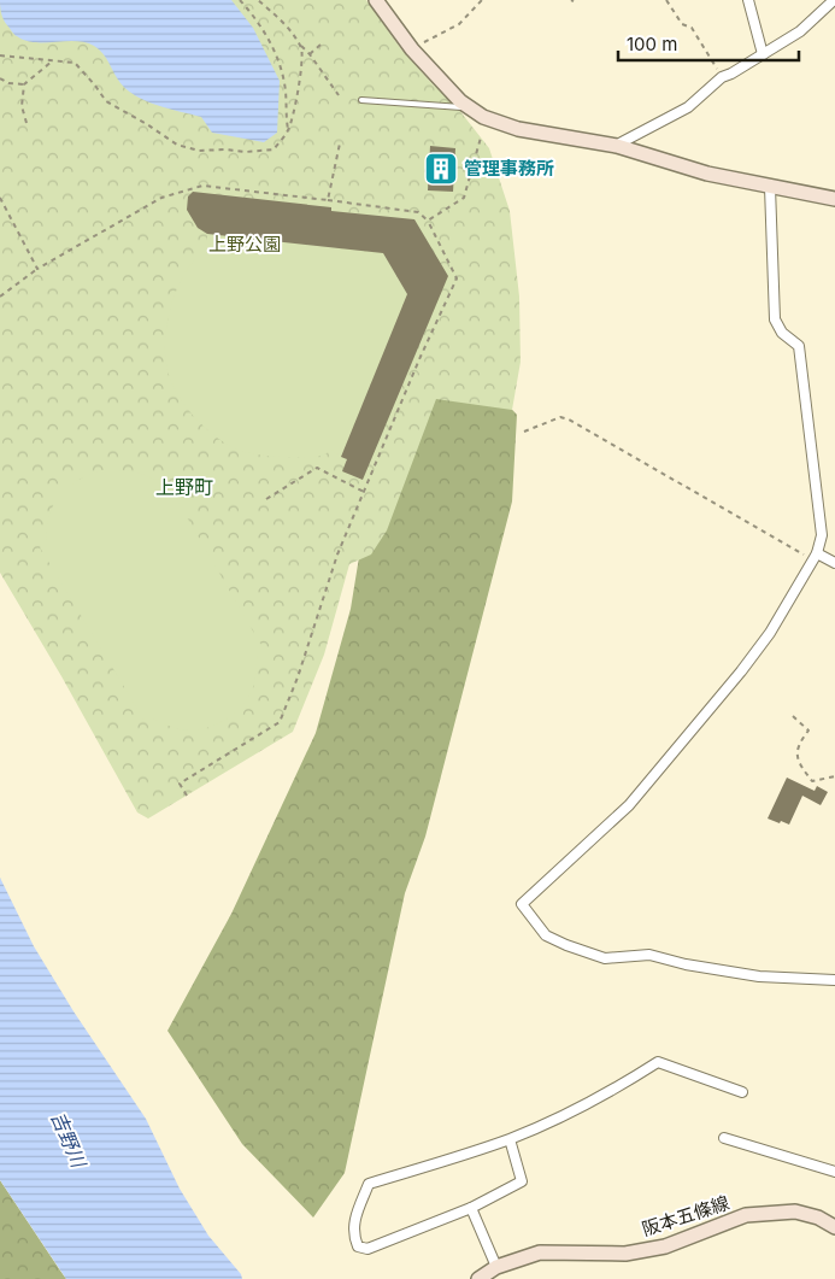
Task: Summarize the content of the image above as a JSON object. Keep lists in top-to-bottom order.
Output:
{
  "streets": {
    "street": ["阪本五條線"]
  },
  "districts": ["上野町"],
  "water": ["吉野川"],
  "parks": ["上野公園"],
  "places": {
    "building": ["管理事務所"]
  },
  "scale_bar": "100 m"
}
